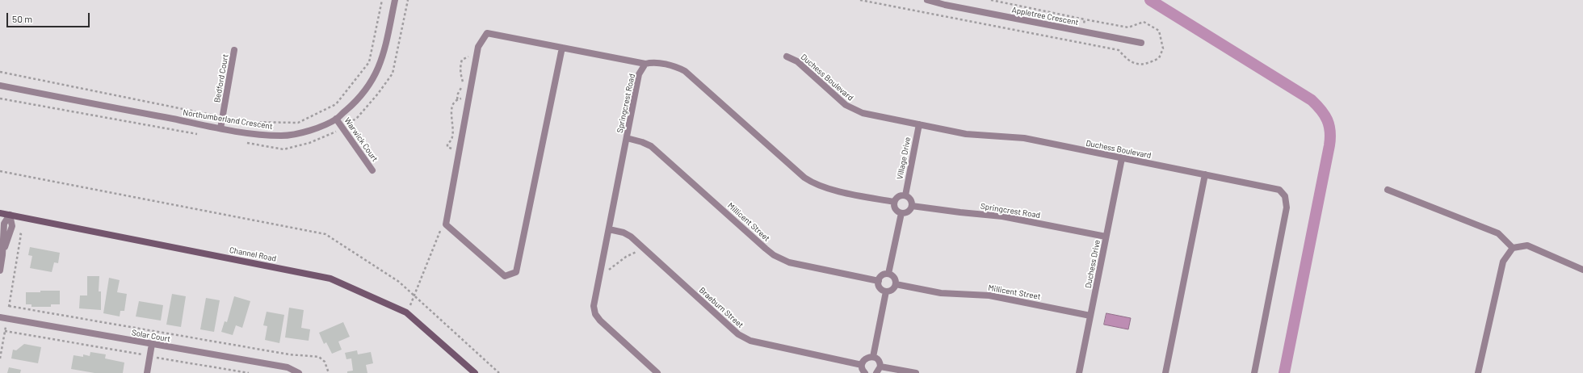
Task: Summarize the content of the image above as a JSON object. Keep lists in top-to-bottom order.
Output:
{
  "streets": {
    "street": [
      "Appletree Crescent",
      "Duchess Boulevard",
      "Bedford Court",
      "Springcrest Road",
      "Northumberland Crescent",
      "Warwick Court",
      "Village Drive",
      "Millicent Street",
      "Channel Road",
      "Duchess Drive",
      "Braeburn Street",
      "Solar Court"
    ]
  },
  "crossings": [
    ["Duchess Boulevard", "Village Drive"],
    ["Duchess Boulevard", "Duchess Drive"],
    ["Bedford Court", "Northumberland Crescent"],
    ["Springcrest Road", "Village Drive"],
    ["Springcrest Road", "Millicent Street"],
    ["Springcrest Road", "Duchess Drive"],
    ["Springcrest Road", "Braeburn Street"],
    ["Northumberland Crescent", "Warwick Court"],
    ["Millicent Street", "Duchess Drive"]
  ],
  "scale_bar": "50 m"
}
